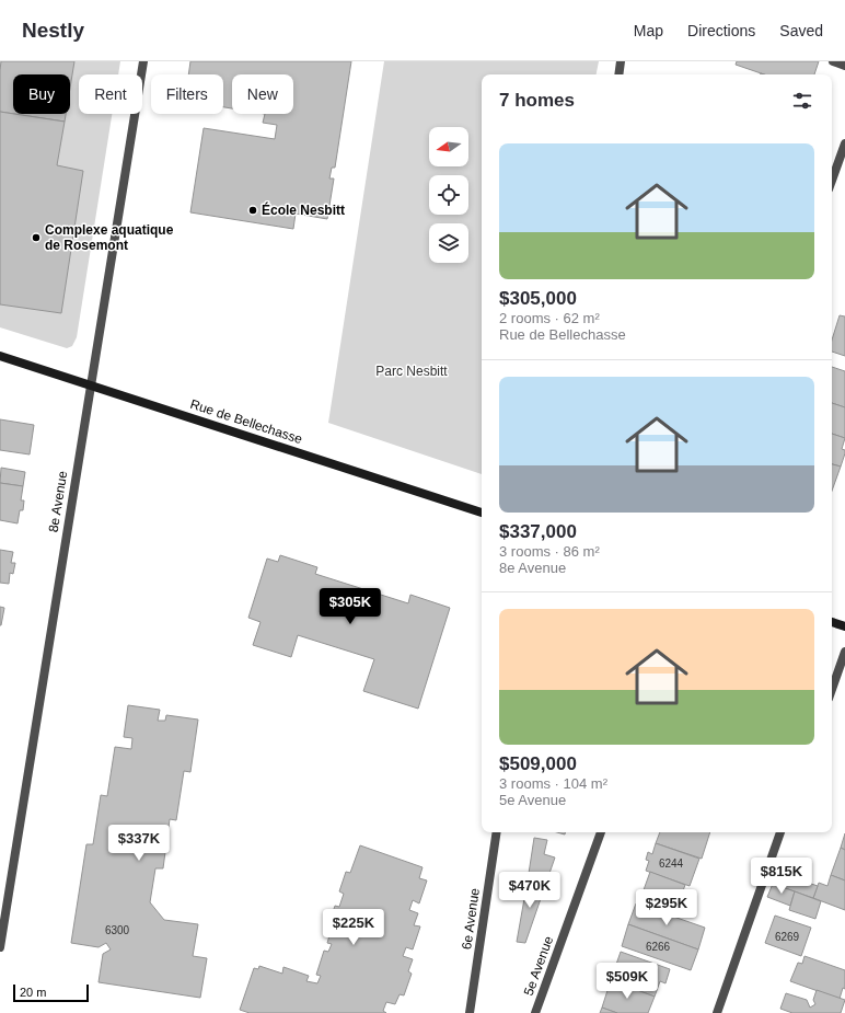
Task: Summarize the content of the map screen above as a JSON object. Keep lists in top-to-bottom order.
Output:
{
  "streets": {
    "street": [
      "Rue de Bellechasse",
      "8e Avenue",
      "6e Avenue",
      "5e Avenue"
    ]
  },
  "crossings": [
    ["Rue de Bellechasse", "8e Avenue"]
  ],
  "parks": ["Parc Nesbitt"],
  "places": ["École Nesbitt", "Complexe aquatique de Rosemont"],
  "house_numbers": [
    "6244",
    "6300",
    "6269",
    "6266"
  ],
  "scale_bar": "20 m",
  "north": "left",
  "page": {
    "header": "Nestly",
    "nav": ["Map", "Directions", "Saved"],
    "chip": [
      "Buy",
      "Rent",
      "Filters",
      "New"
    ],
    "heading": "7 homes",
    "list": [
      {
        "name": "$305,000",
        "note": "2 rooms · 62 m² · Rue de Bellechasse"
      },
      {
        "name": "$337,000",
        "note": "3 rooms · 86 m² · 8e Avenue"
      },
      {
        "name": "$509,000",
        "note": "3 rooms · 104 m² · 5e Avenue"
      }
    ],
    "price": [
      "$305K",
      "$337K",
      "$815K",
      "$470K",
      "$295K",
      "$225K",
      "$509K"
    ],
    "scale": "20 m"
  }
}
